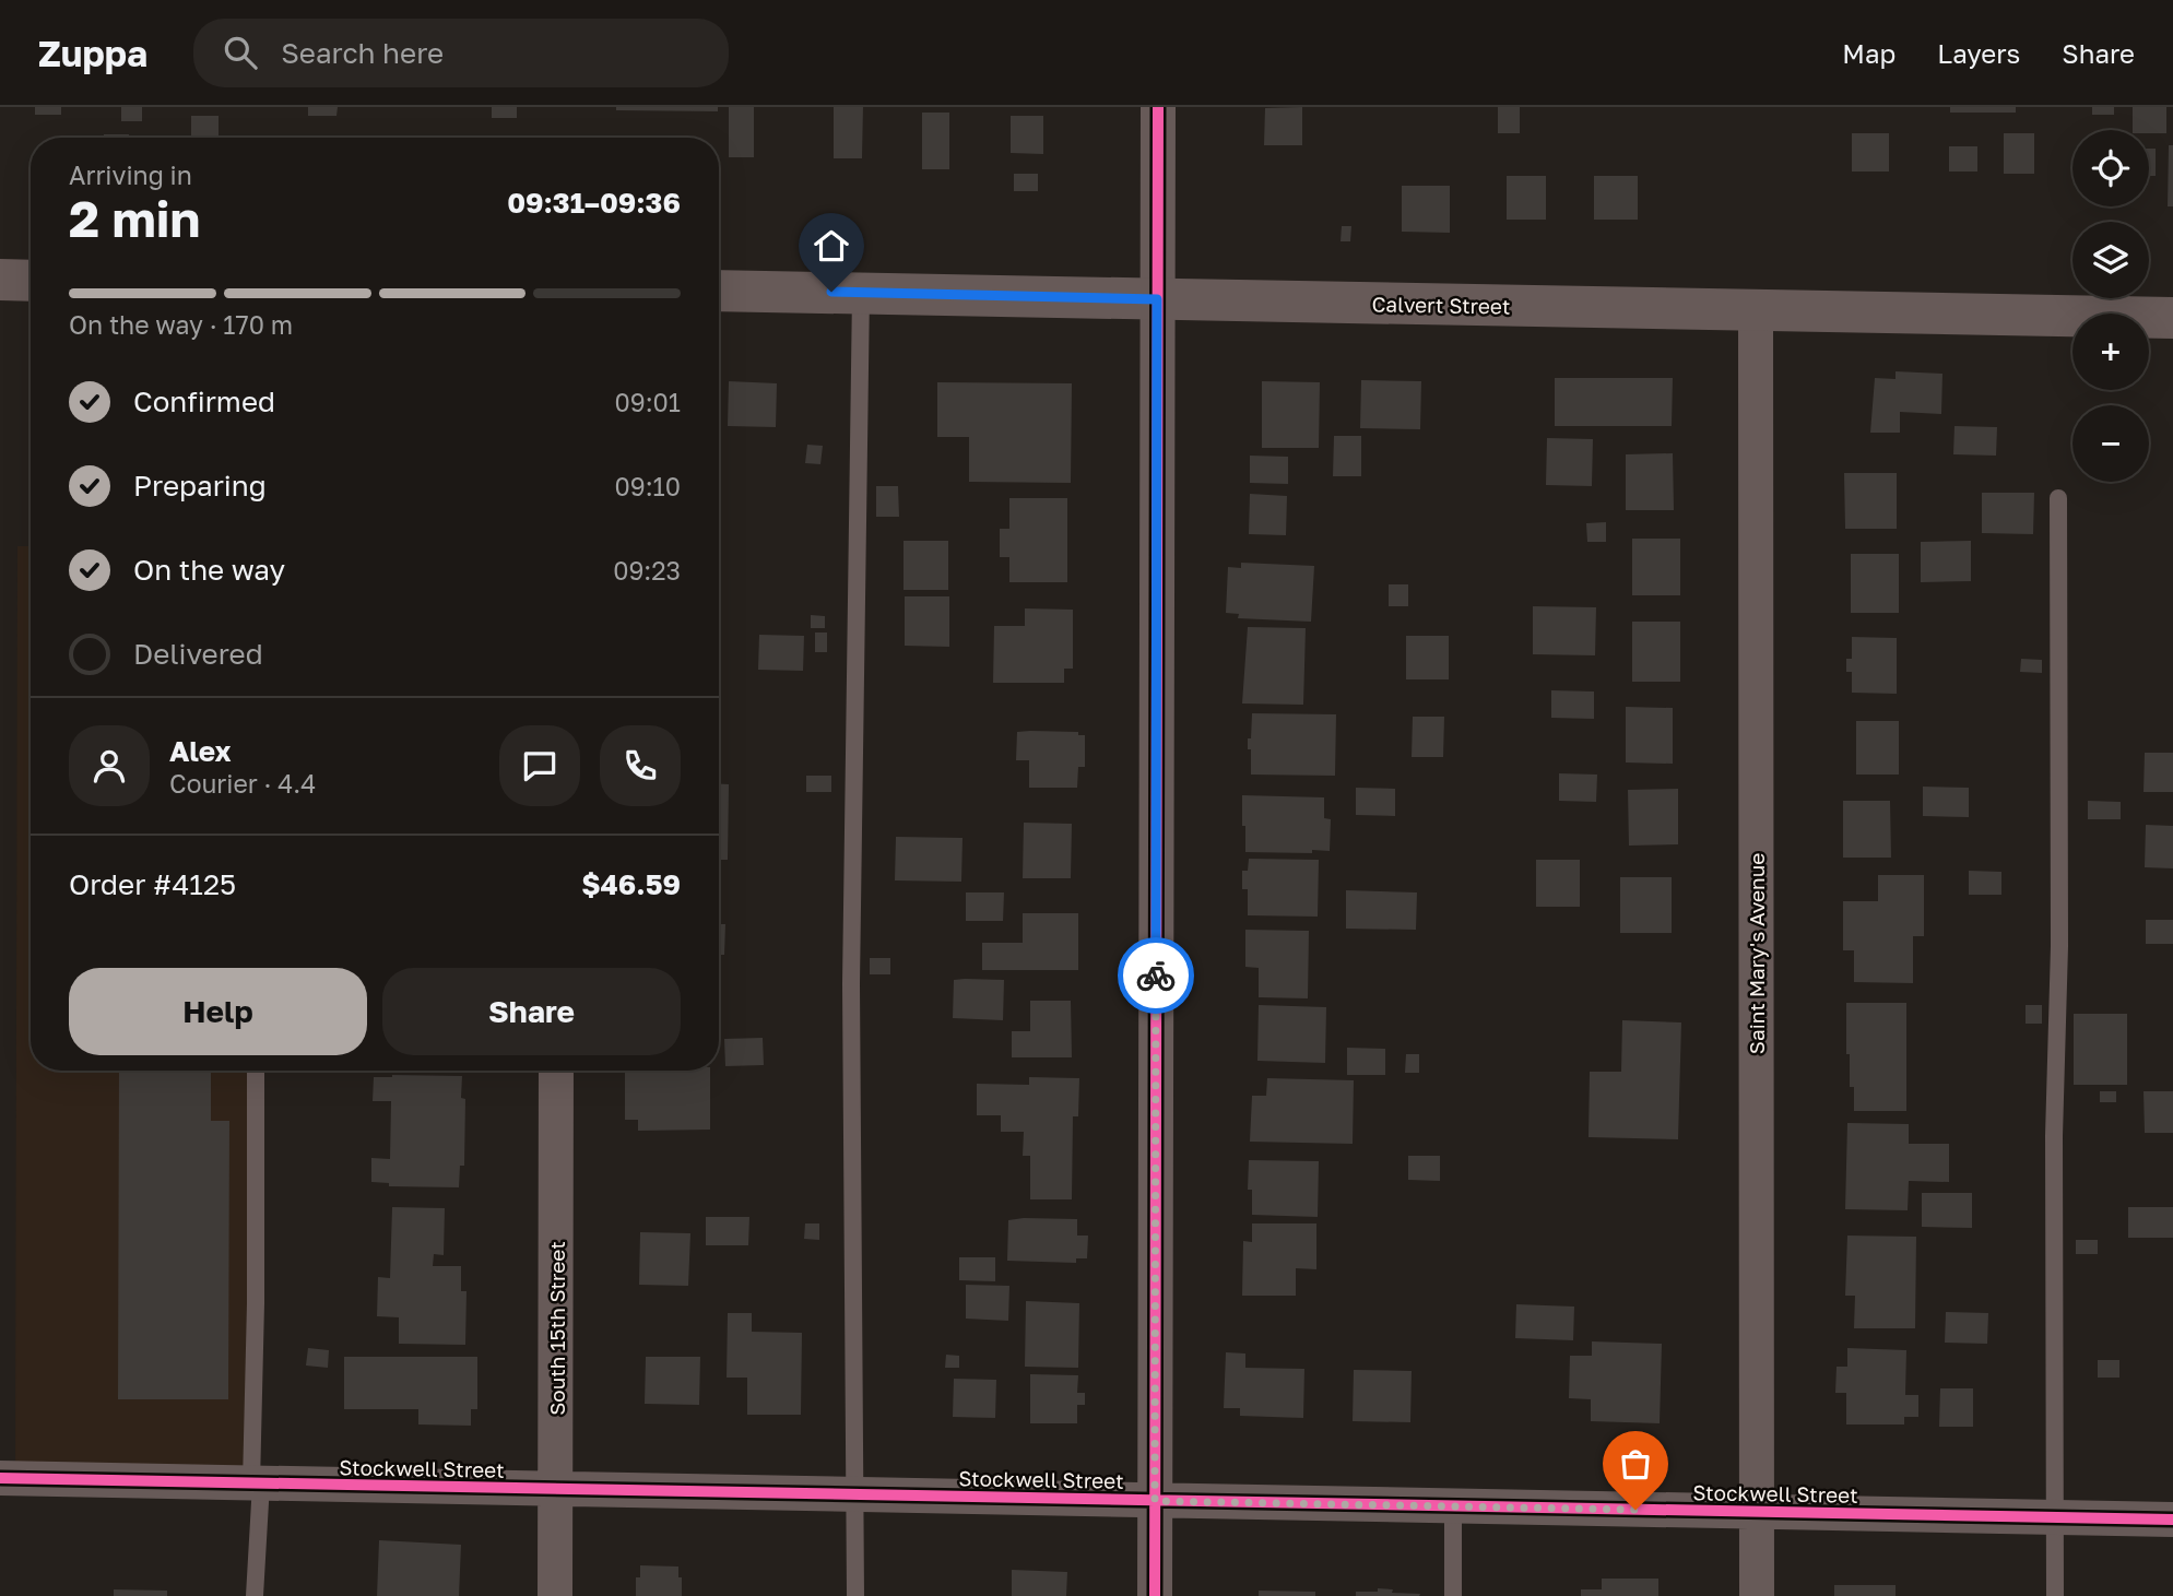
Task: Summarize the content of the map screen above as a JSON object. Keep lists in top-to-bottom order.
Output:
{
  "streets": {
    "street": [
      "Calvert Street",
      "Saint Mary's Avenue",
      "South 15th Street",
      "Stockwell Street"
    ]
  },
  "crossings": [
    ["Calvert Street", "Saint Mary's Avenue"],
    ["Saint Mary's Avenue", "Stockwell Street"],
    ["South 15th Street", "Stockwell Street"]
  ],
  "page": {
    "header": "Zuppa",
    "search": "Search here",
    "nav": ["Map", "Layers", "Share"],
    "map_buttons": ["+", "−"],
    "heading": ["2 min", "Arriving in", "09:31–09:36"],
    "panel": [
      "Alex",
      "Courier · 4.4",
      "Order #4125",
      "$46.59"
    ],
    "bar": "On the way · 170 m",
    "list": [
      ["Confirmed", "09:01"],
      ["Preparing", "09:10"],
      ["On the way", "09:23"],
      "Delivered"
    ],
    "buttons": ["Help", "Share"]
  }
}
